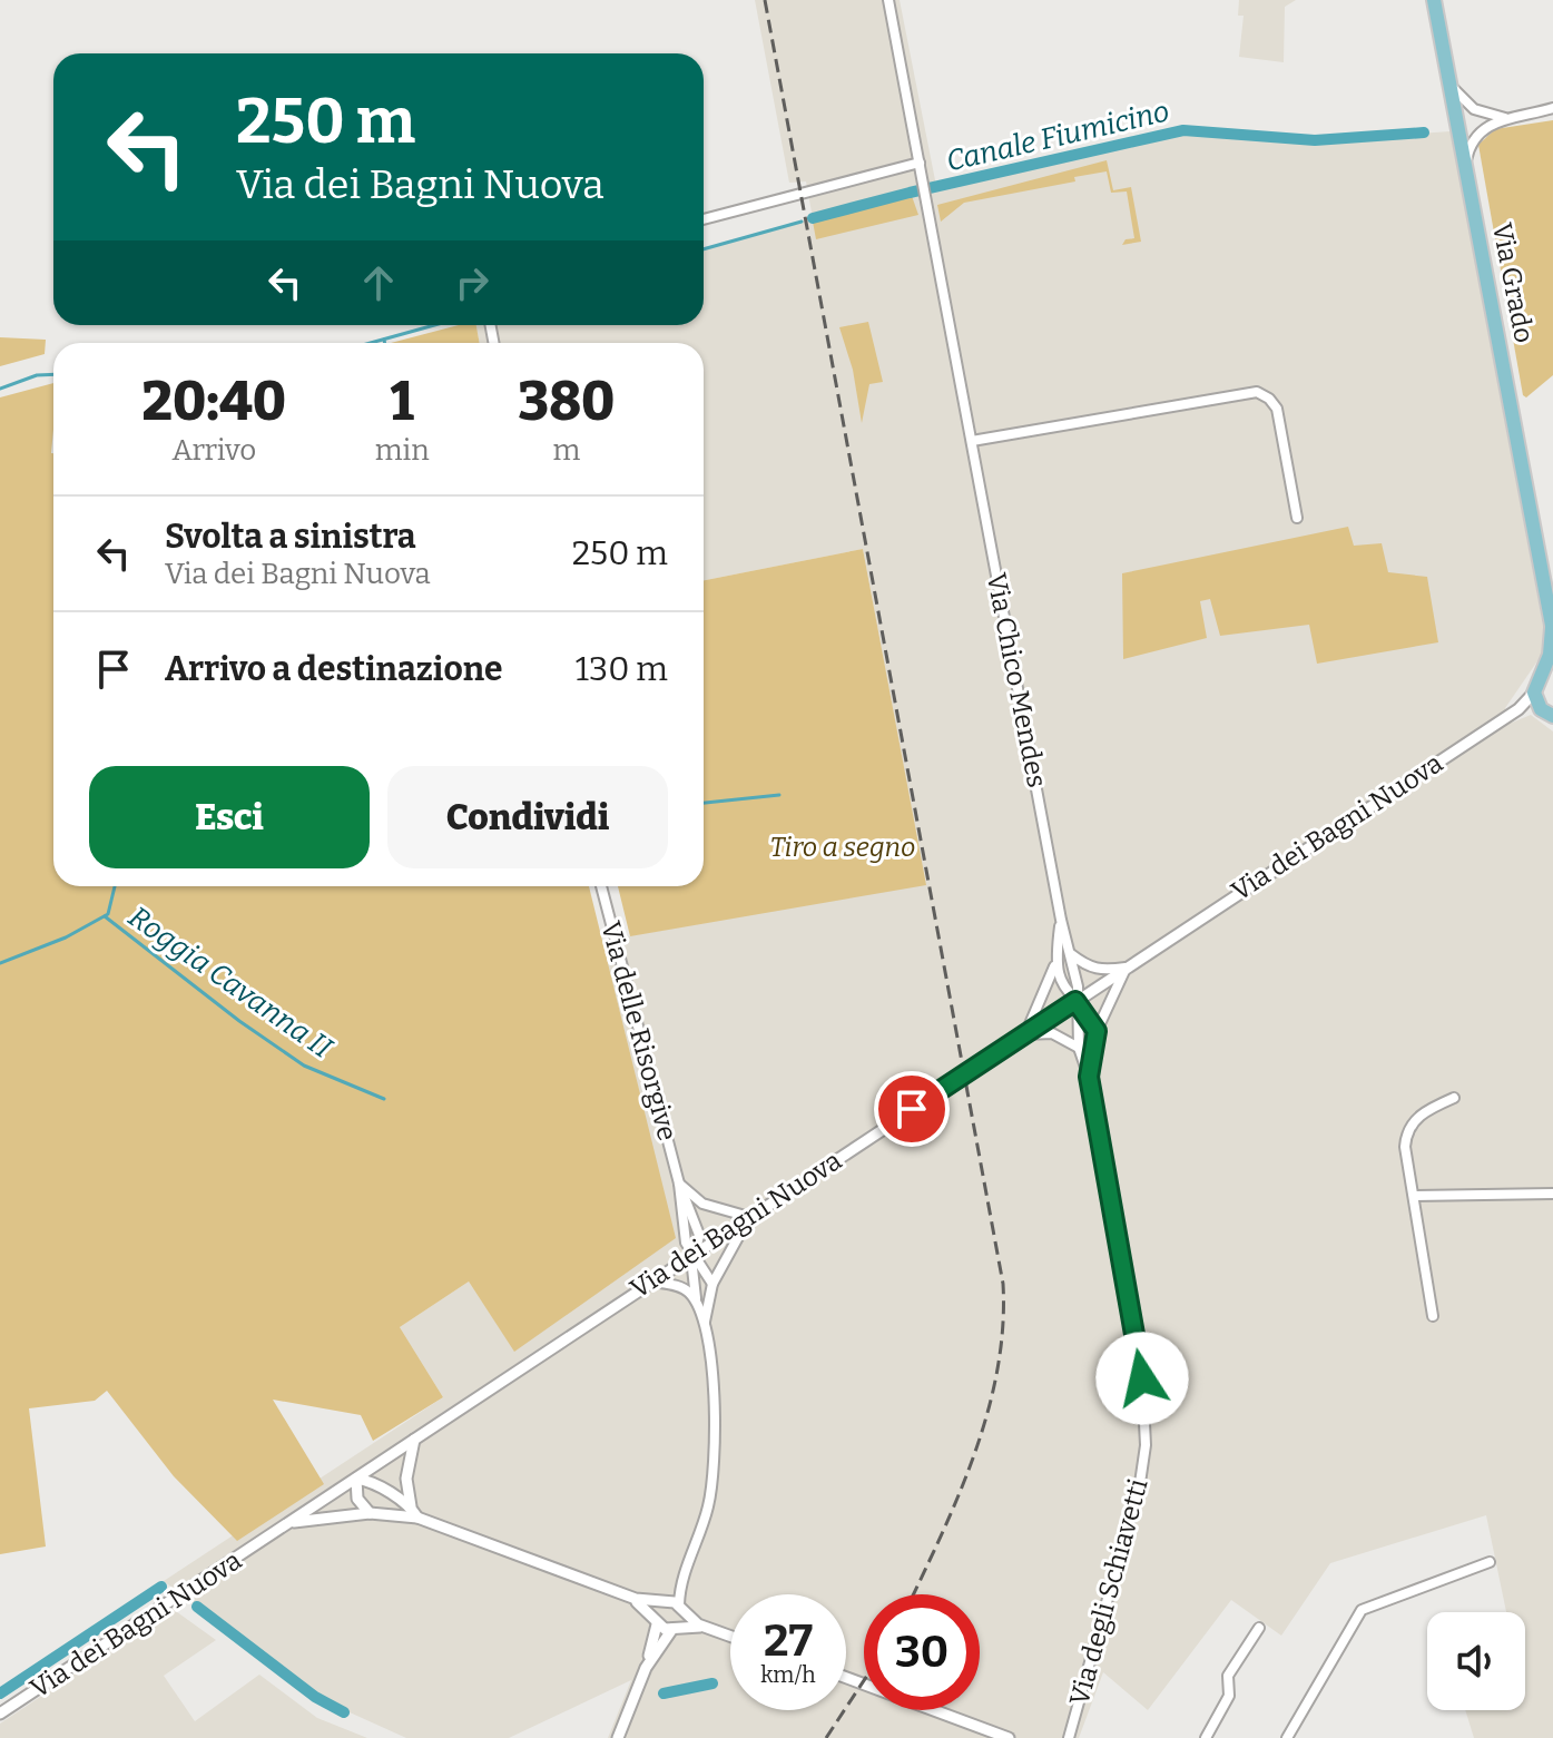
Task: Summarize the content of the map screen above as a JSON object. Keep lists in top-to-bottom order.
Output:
{
  "streets": {
    "main road": ["Via Grado"],
    "street": [
      "Via Chico Mendes",
      "Via dei Bagni Nuova",
      "Via delle Risorgive",
      "Via degli Schiavetti"
    ]
  },
  "crossings": [
    ["Via Grado", "Via dei Bagni Nuova"],
    ["Via Chico Mendes", "Via dei Bagni Nuova"],
    ["Via Chico Mendes", "Via degli Schiavetti"],
    ["Via dei Bagni Nuova", "Via delle Risorgive"],
    ["Via dei Bagni Nuova", "Via degli Schiavetti"]
  ],
  "water": ["Canale Fiumicino", "Roggia Cavanna II"],
  "parks": ["Tiro a segno"],
  "page": {
    "turn": ["250 m", "Via dei Bagni Nuova"],
    "eta": [
      "20:40",
      "Arrivo",
      "1",
      "min",
      "380",
      "m"
    ],
    "list": [
      {
        "name": "Svolta a sinistra",
        "note": "Via dei Bagni Nuova",
        "value": "250 m"
      },
      {
        "name": "Arrivo a destinazione",
        "value": "130 m"
      }
    ],
    "buttons": ["Esci", "Condividi"],
    "speed": "27 km/h",
    "limit": "30"
  }
}
